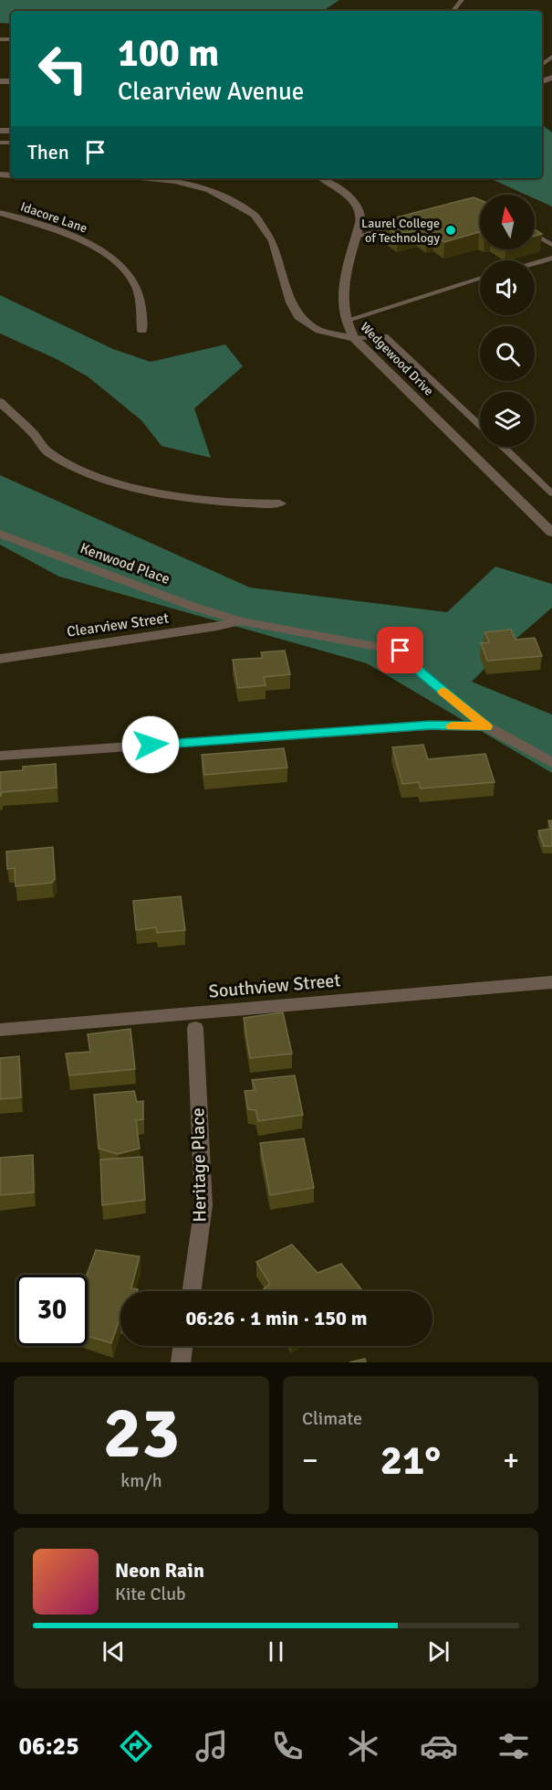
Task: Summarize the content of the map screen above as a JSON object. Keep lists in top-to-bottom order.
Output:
{
  "streets": {
    "street": [
      "Idacore Lane",
      "Wedgewood Drive",
      "Kenwood Place",
      "Clearview Street",
      "Southview Street",
      "Heritage Place"
    ]
  },
  "crossings": [
    ["Kenwood Place", "Clearview Street"]
  ],
  "places": ["Laurel College of Technology"],
  "north": "top",
  "page": {
    "turn": ["100 m", "Clearview Avenue"],
    "then": "Then",
    "limit": "30",
    "trip": "06:26 · 1 min · 150 m",
    "tile": [
      ["23", "km/h"],
      "Climate"
    ],
    "heat": ["−", "21°", "+"],
    "song": ["Neon Rain", "Kite Club"],
    "tabs": "06:25"
  }
}
